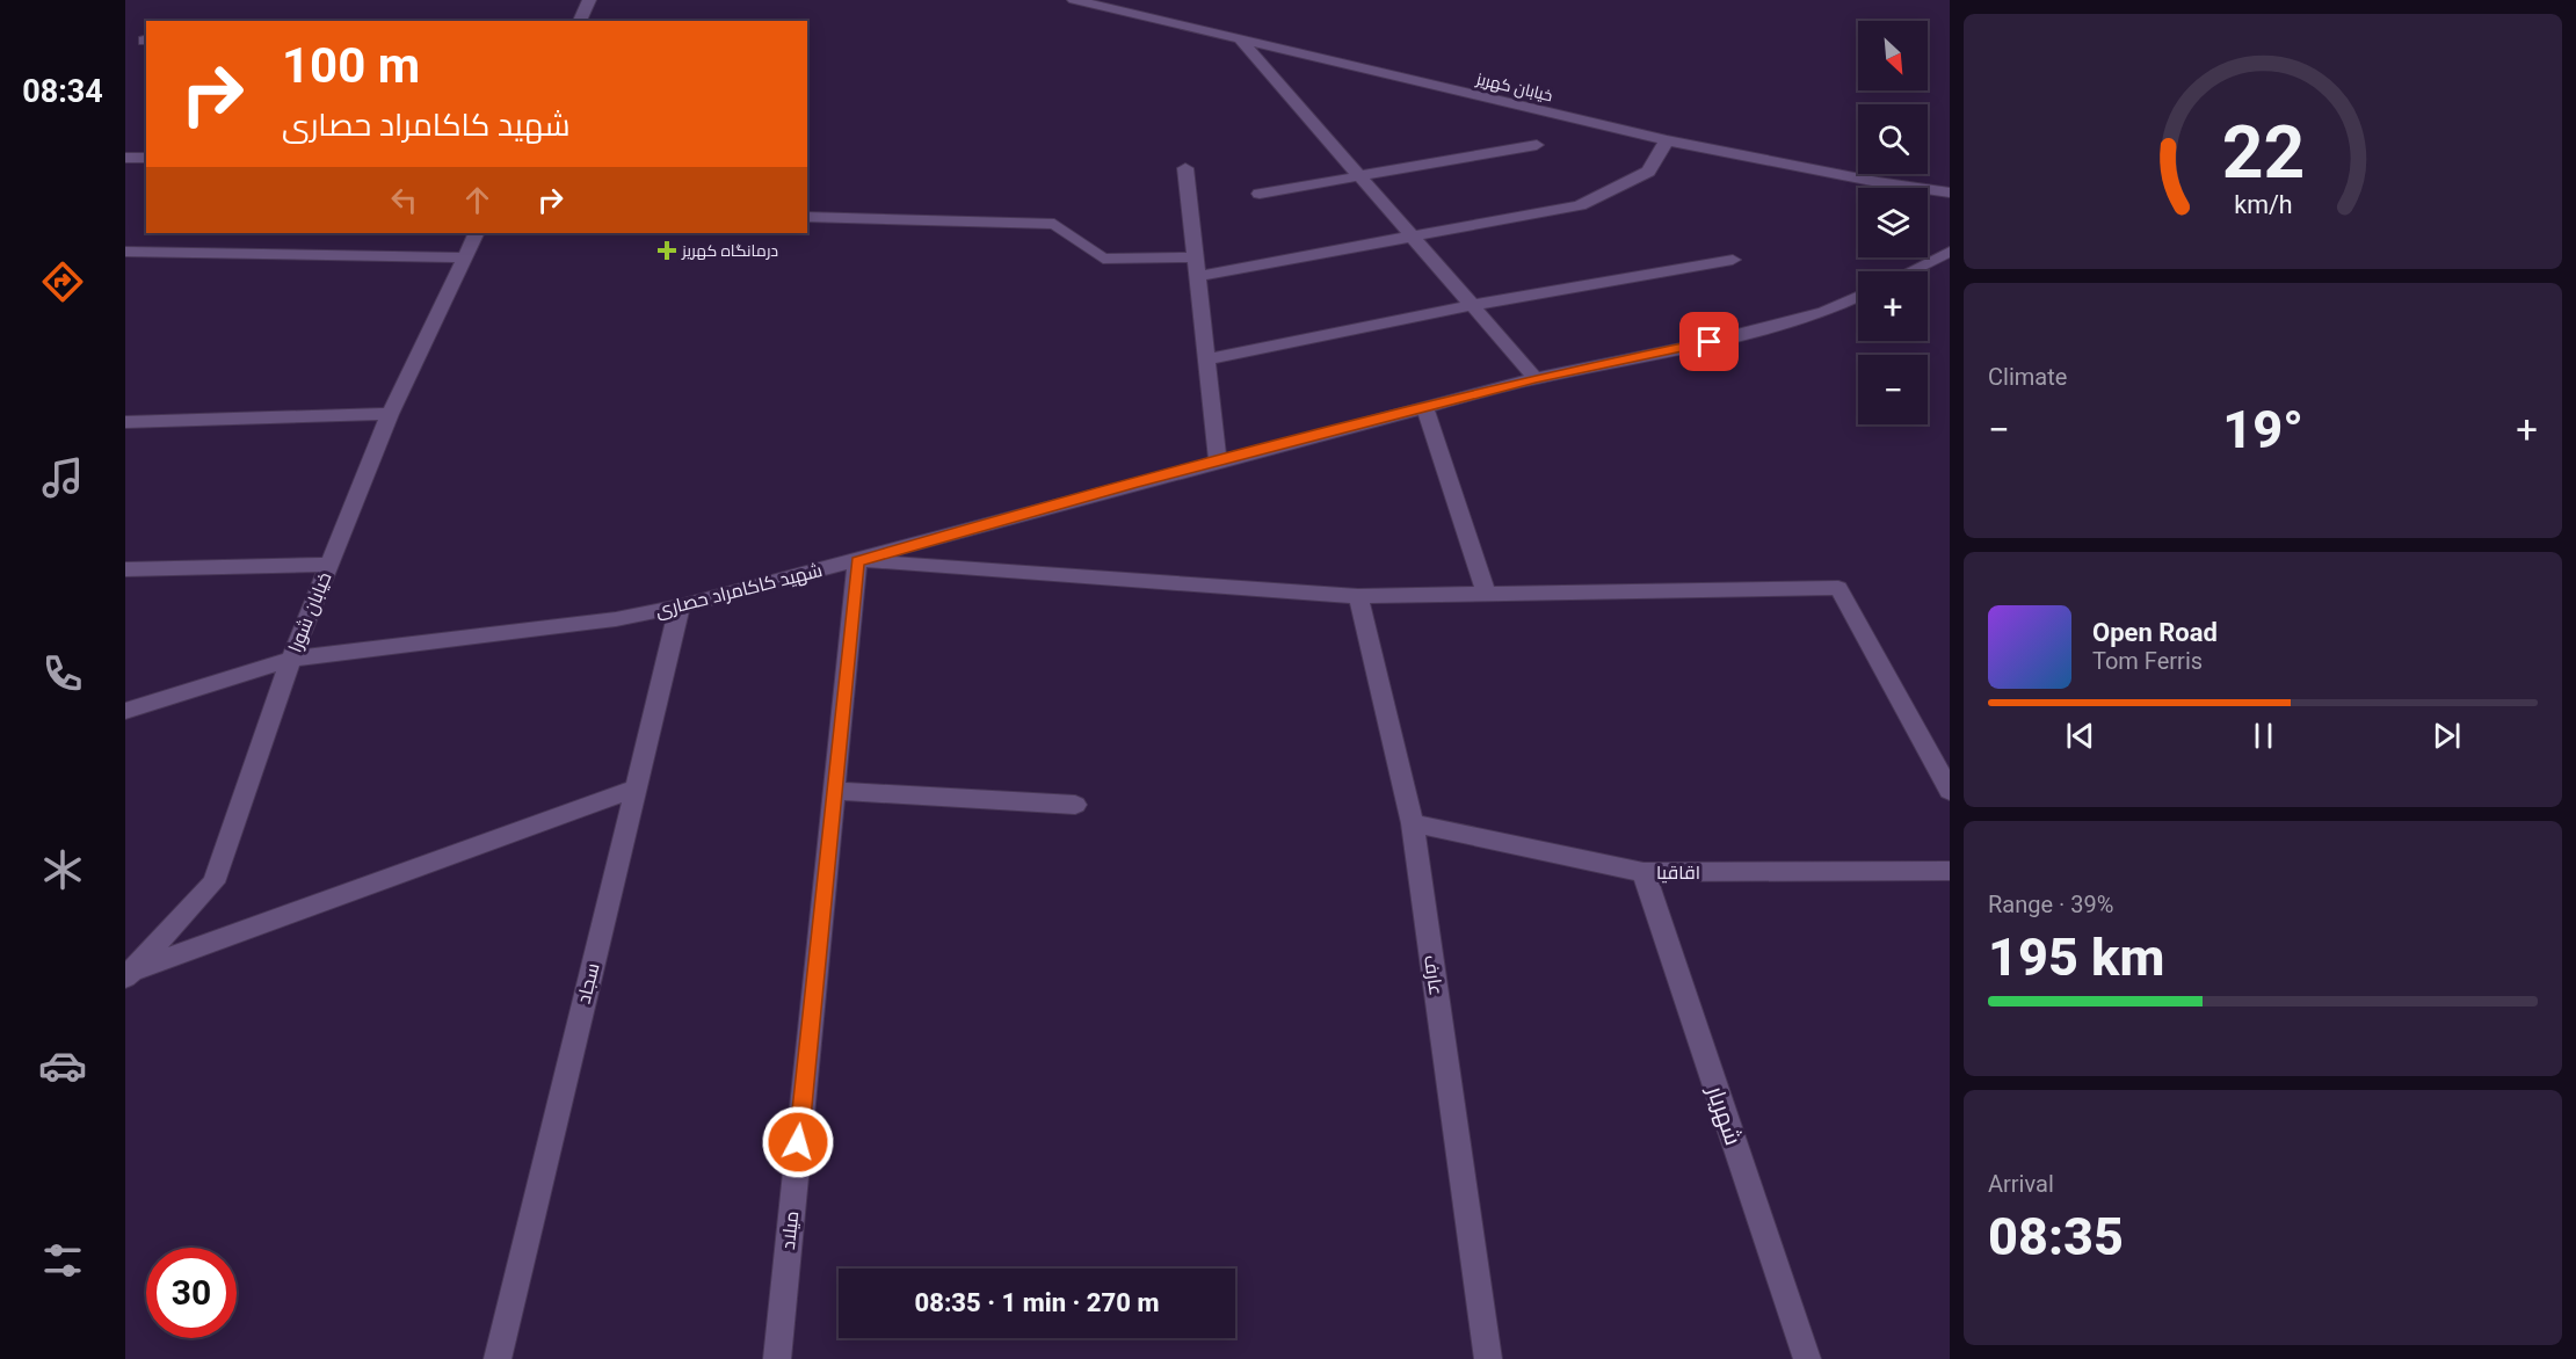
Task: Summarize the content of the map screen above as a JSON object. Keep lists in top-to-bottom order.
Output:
{
  "streets": {
    "street": [
      "خیابان کهریز",
      "شهید کاکامراد حصاری",
      "خیابان شورا",
      "اقاقیا",
      "عارف",
      "سجاد",
      "شهریار",
      "میلاد"
    ]
  },
  "crossings": [
    ["شهید کاکامراد حصاری", "خیابان شورا"],
    ["شهید کاکامراد حصاری", "سجاد"],
    ["شهید کاکامراد حصاری", "میلاد"],
    ["اقاقیا", "عارف"],
    ["اقاقیا", "شهریار"]
  ],
  "places": {
    "health": ["درمانگاه کهریز"]
  },
  "north": "bottom right",
  "page": {
    "tabs": "08:34",
    "map_buttons": ["+", "−"],
    "turn": ["100 m", "شهید کاکامراد حصاری"],
    "tile": [
      "Climate",
      ["Range · 39%", "195 km"],
      ["Arrival", "08:35"]
    ],
    "heat": ["−", "19°", "+"],
    "song": ["Open Road", "Tom Ferris"],
    "limit": "30",
    "trip": "08:35 · 1 min · 270 m",
    "gauge": ["22", "km/h"]
  }
}
